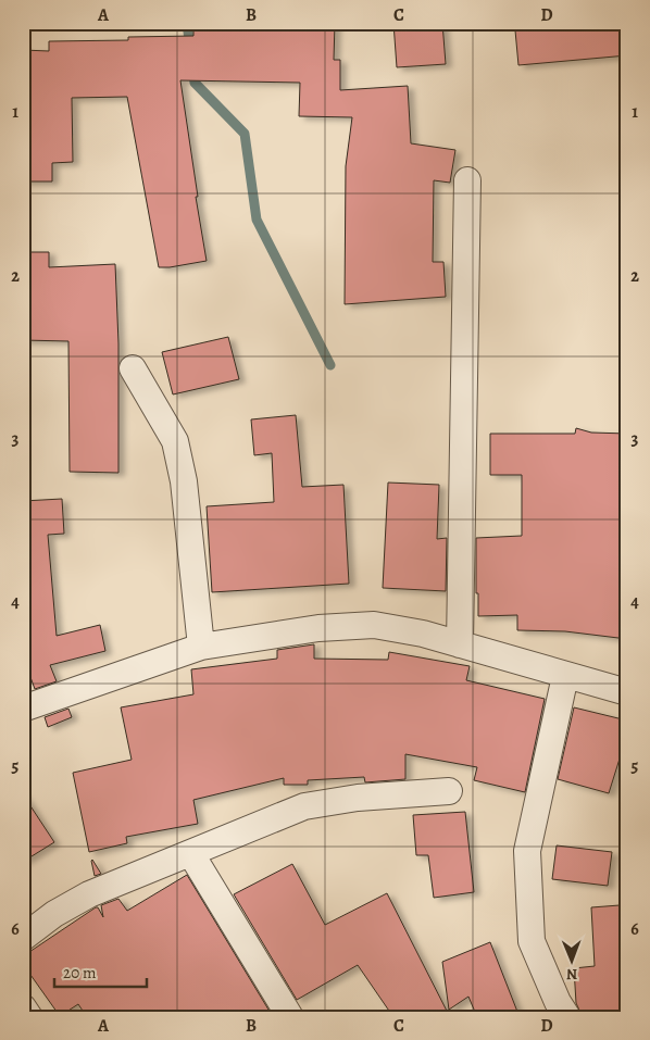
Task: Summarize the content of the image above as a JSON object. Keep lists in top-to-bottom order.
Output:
{
  "scale_bar": "20 m",
  "north": "bottom",
  "grid": {
    "columns": [
      "A",
      "B",
      "C",
      "D"
    ],
    "rows": [
      "1",
      "2",
      "3",
      "4",
      "5",
      "6"
    ]
  }
}
